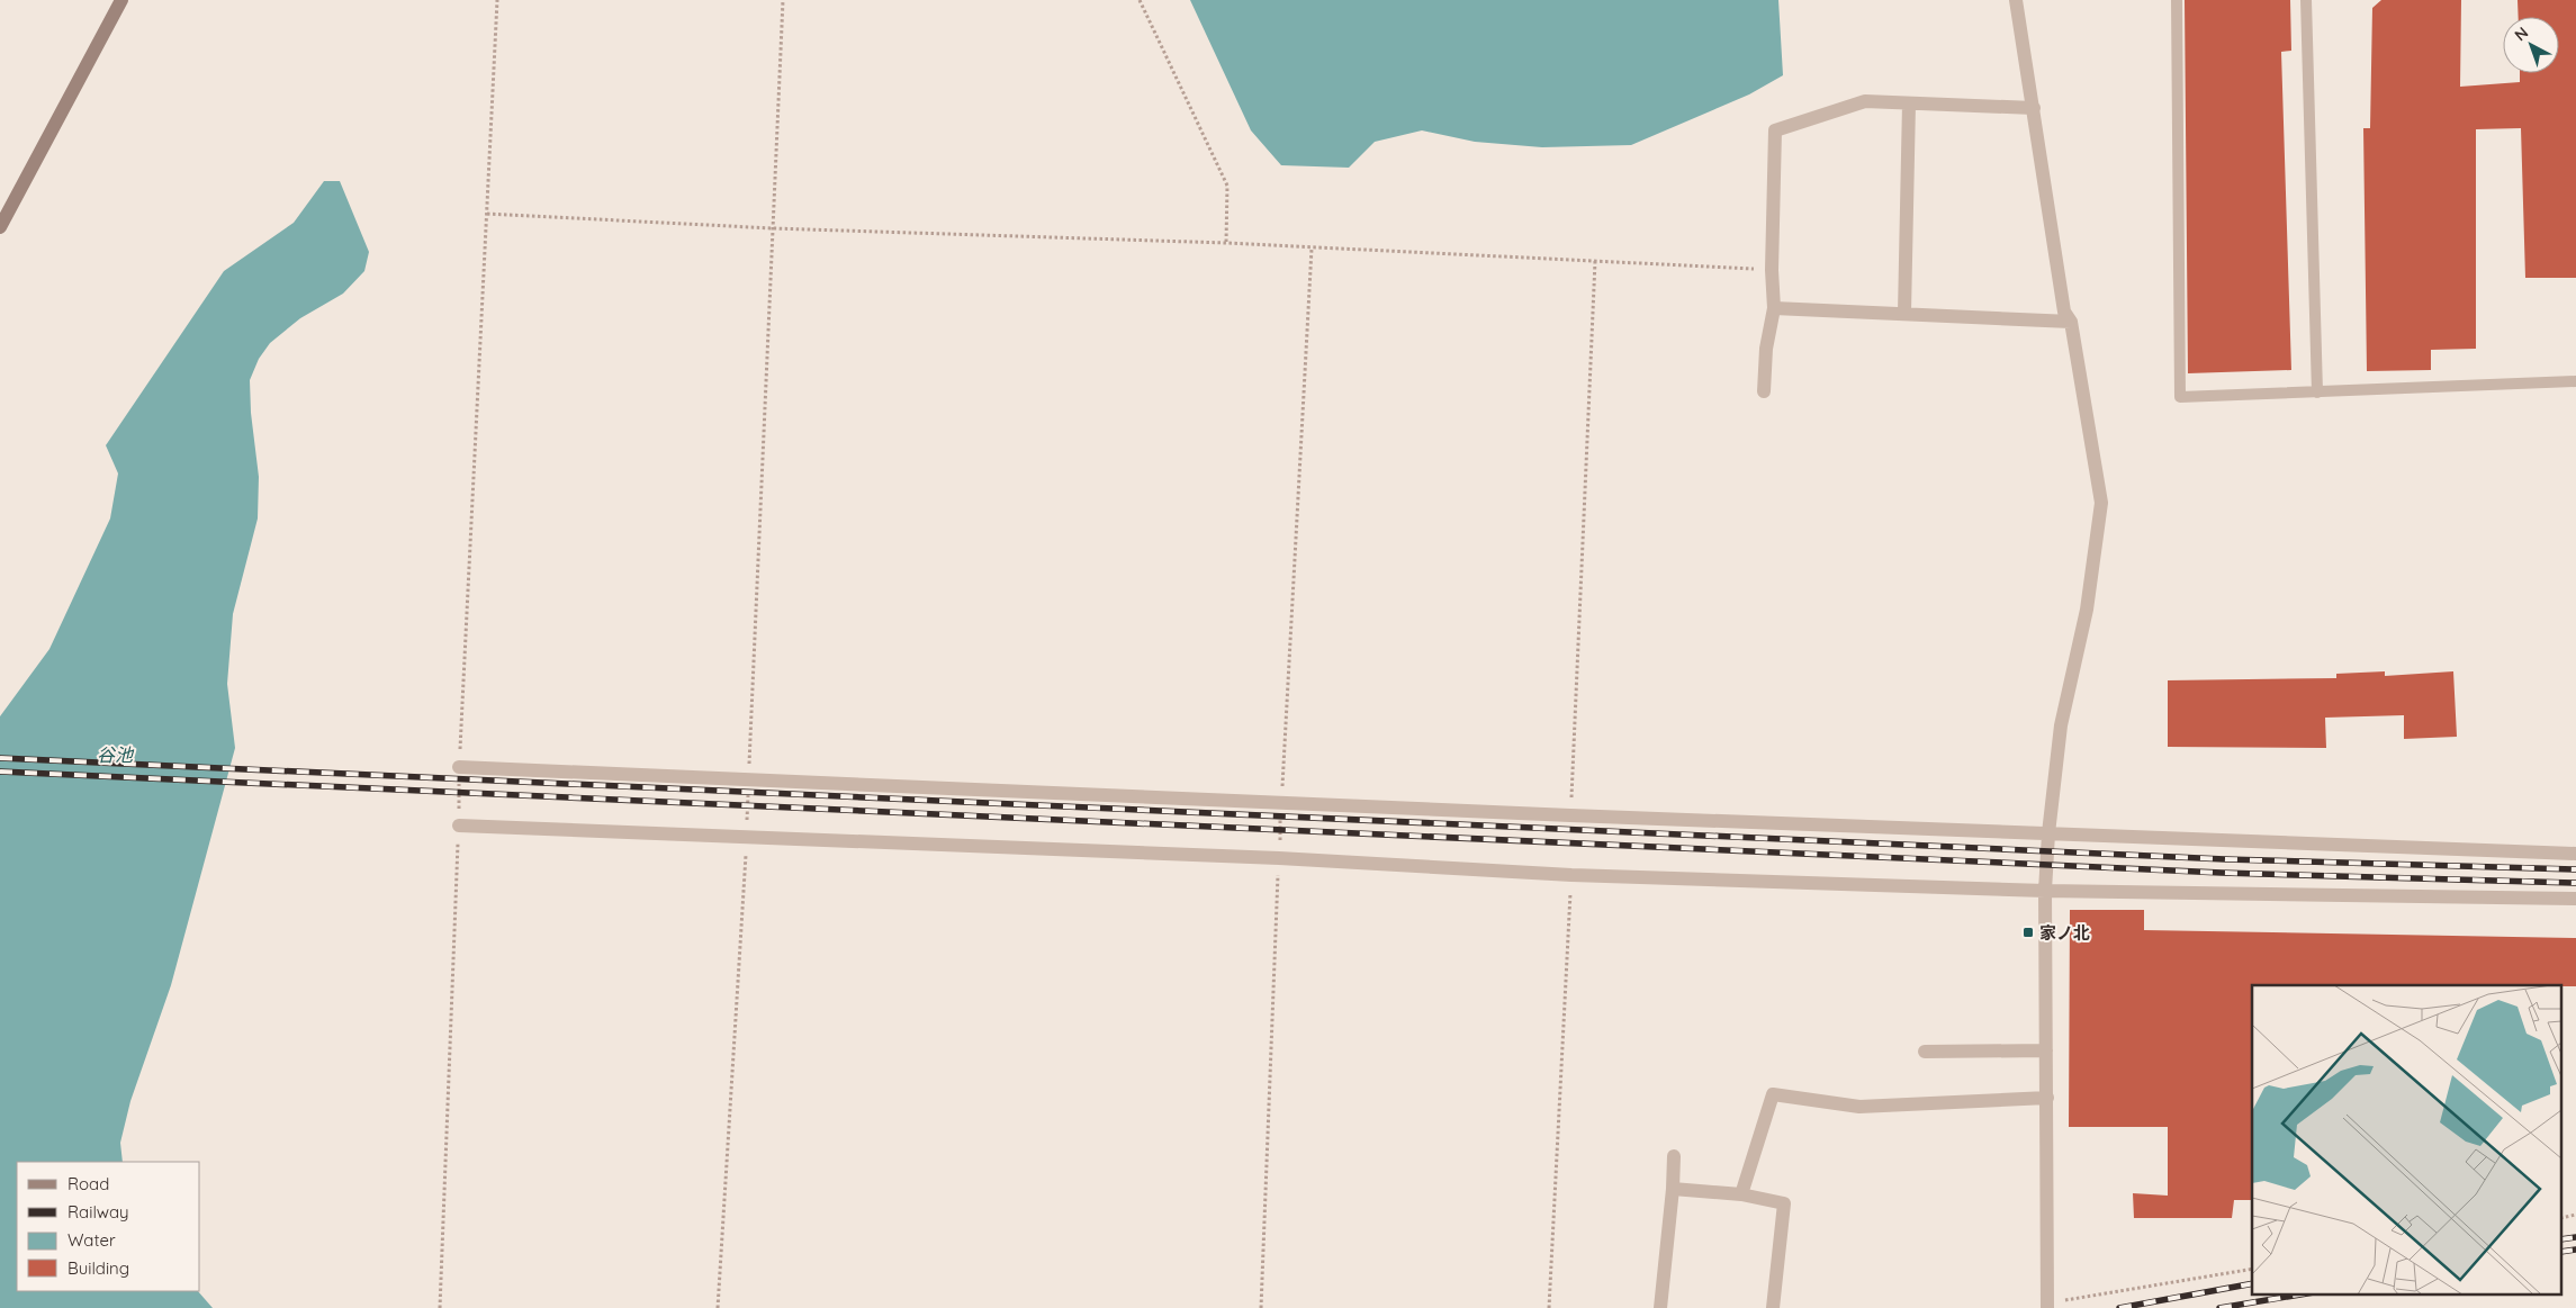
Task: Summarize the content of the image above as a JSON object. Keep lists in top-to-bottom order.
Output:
{
  "water": ["谷池"],
  "places": {
    "transit": ["家ノ北"]
  },
  "legend": [
    "Road",
    "Railway",
    "Water",
    "Building"
  ],
  "north": "top left"
}
